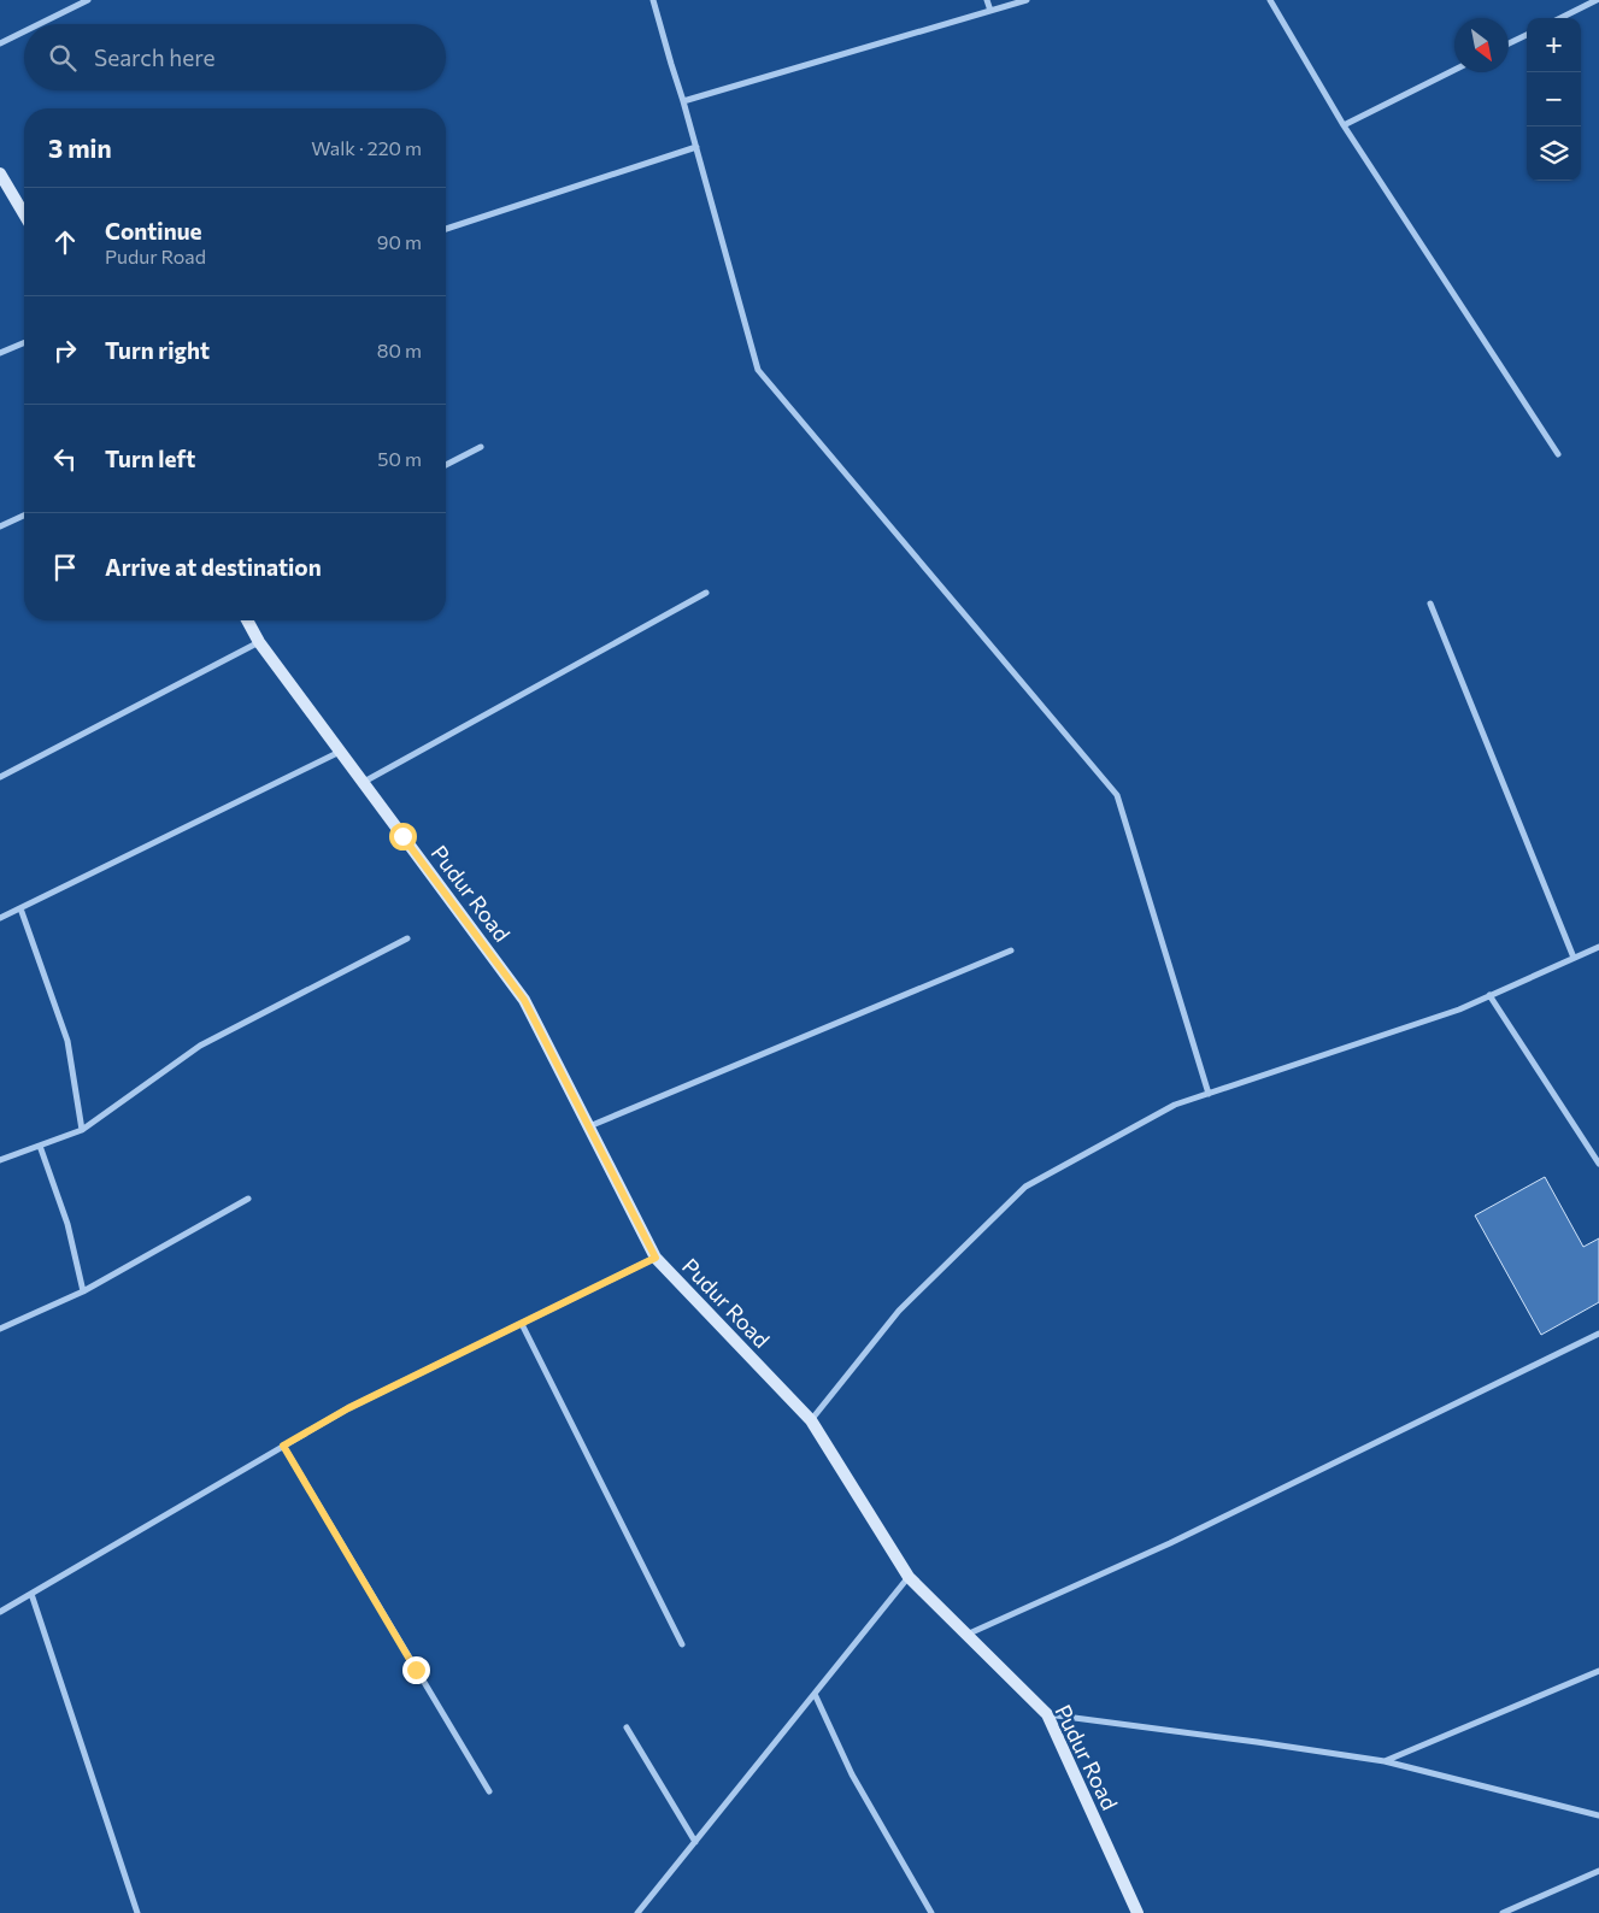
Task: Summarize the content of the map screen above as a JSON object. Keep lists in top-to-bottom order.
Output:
{
  "streets": {
    "street": ["Pudur Road"]
  },
  "north": "bottom right",
  "page": {
    "map_buttons": ["+", "−"],
    "search": "Search here",
    "heading": ["3 min", "Walk · 220 m"],
    "list": [
      ["Continue", "Pudur Road", "90 m"],
      ["Turn right", "80 m"],
      ["Turn left", "50 m"],
      "Arrive at destination"
    ]
  }
}
